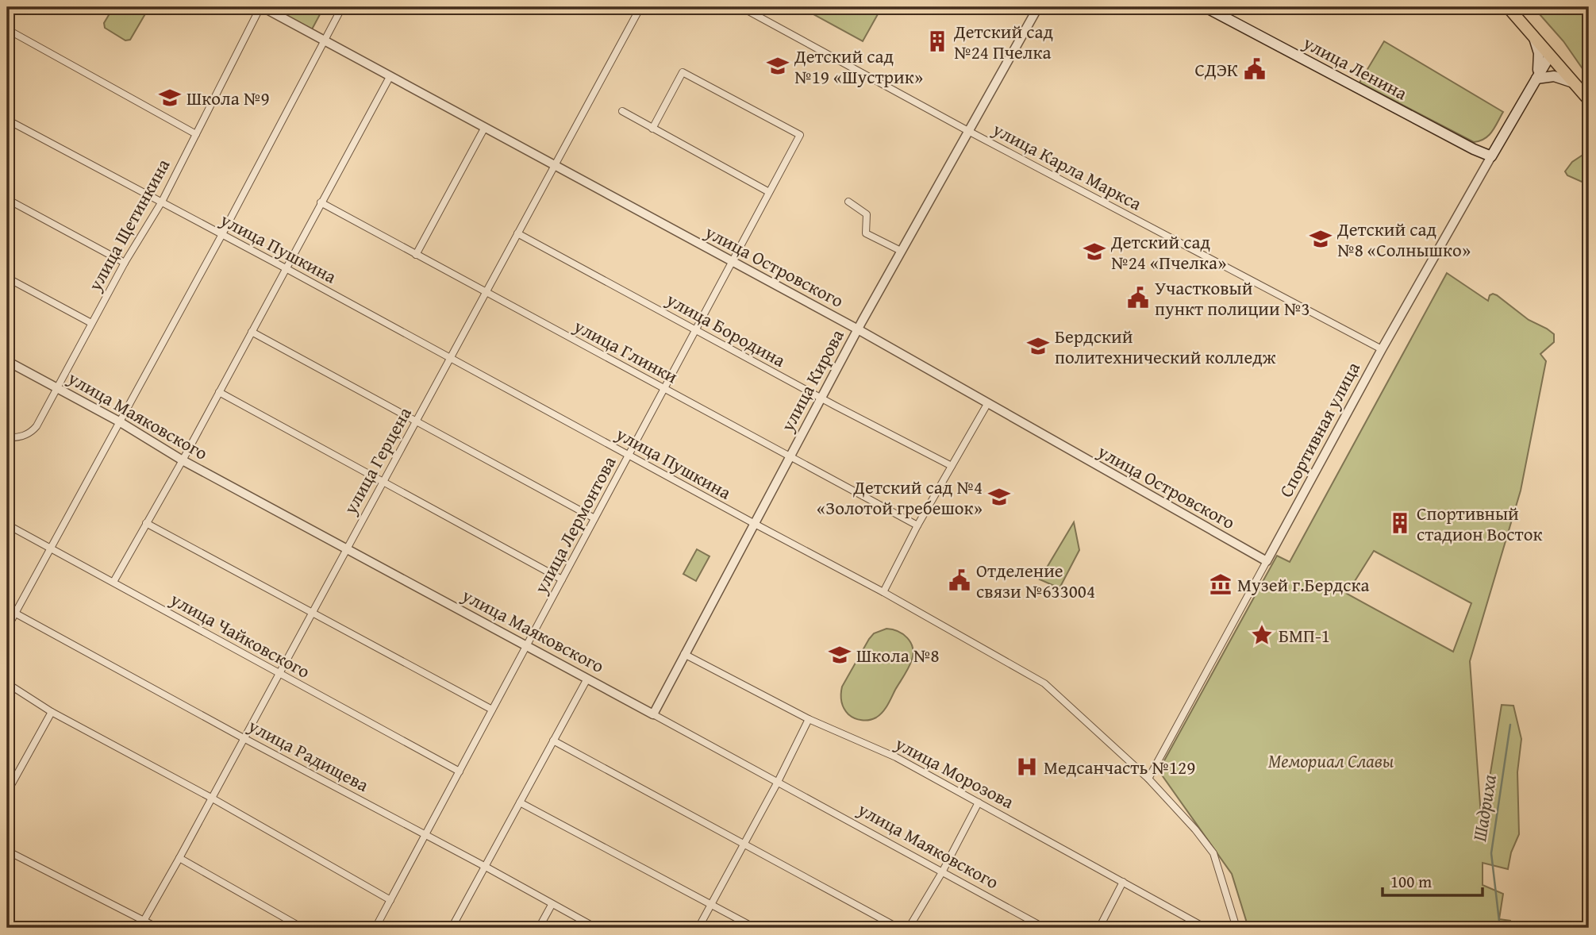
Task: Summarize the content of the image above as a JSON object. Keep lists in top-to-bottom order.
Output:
{
  "streets": {
    "main road": ["улица Ленина"],
    "street": [
      "улица Карла Маркса",
      "улица Щетинкина",
      "улица Пушкина",
      "улица Островского",
      "улица Бородина",
      "улица Глинки",
      "улица Кирова",
      "улица Маяковского",
      "Спортивная улица",
      "улица Герцена",
      "улица Лермонтова",
      "улица Чайковского",
      "улица Радищева",
      "улица Морозова"
    ]
  },
  "crossings": [
    ["улица Ленина", "Спортивная улица"],
    ["улица Карла Маркса", "улица Кирова"],
    ["улица Карла Маркса", "Спортивная улица"],
    ["улица Щетинкина", "улица Пушкина"],
    ["улица Щетинкина", "улица Островского"],
    ["улица Щетинкина", "улица Маяковского"],
    ["улица Пушкина", "улица Кирова"],
    ["улица Пушкина", "Спортивная улица"],
    ["улица Пушкина", "улица Герцена"],
    ["улица Пушкина", "улица Лермонтова"],
    ["улица Островского", "улица Кирова"],
    ["улица Островского", "Спортивная улица"],
    ["улица Островского", "улица Герцена"],
    ["улица Островского", "улица Лермонтова"],
    ["улица Бородина", "улица Кирова"],
    ["улица Бородина", "улица Герцена"],
    ["улица Бородина", "улица Лермонтова"],
    ["улица Глинки", "улица Кирова"],
    ["улица Глинки", "улица Герцена"],
    ["улица Глинки", "улица Лермонтова"],
    ["улица Кирова", "улица Маяковского"],
    ["улица Кирова", "улица Морозова"],
    ["улица Маяковского", "улица Герцена"],
    ["улица Маяковского", "улица Лермонтова"],
    ["улица Герцена", "улица Чайковского"],
    ["улица Герцена", "улица Радищева"],
    ["улица Лермонтова", "улица Чайковского"],
    ["улица Лермонтова", "улица Радищева"]
  ],
  "water": ["Шадриха"],
  "parks": ["Мемориал Славы"],
  "places": {
    "building": ["Детский сад №24 Пчелка", "Спортивный стадион Восток"],
    "school or university": [
      "Детский сад №19 «Шустрик»",
      "Школа №9",
      "Детский сад №8 «Солнышко»",
      "Детский сад №24 «Пчелка»",
      "Бердский политехнический колледж",
      "Детский сад №4 «Золотой гребешок»",
      "Школа №8"
    ],
    "public building": ["СДЭК", "Участковый пункт полиции №3", "Отделение связи №633004"],
    "museum": ["Музей г.Бердска"],
    "place": ["БМП-1"],
    "hospital": ["Медсанчасть №129"]
  },
  "scale_bar": "100 m"
}
